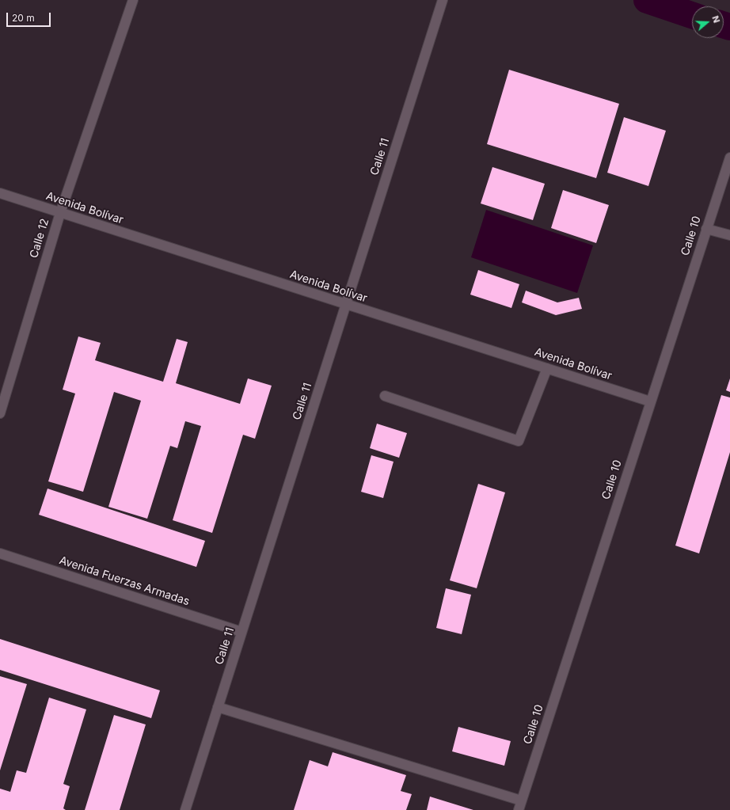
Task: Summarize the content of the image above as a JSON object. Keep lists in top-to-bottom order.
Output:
{
  "streets": {
    "street": [
      "Calle 11",
      "Avenida Bolívar",
      "Calle 10",
      "Calle 12",
      "Avenida Fuerzas Armadas"
    ]
  },
  "crossings": [
    ["Calle 11", "Avenida Bolívar"],
    ["Calle 11", "Avenida Fuerzas Armadas"],
    ["Avenida Bolívar", "Calle 10"],
    ["Avenida Bolívar", "Calle 12"]
  ],
  "scale_bar": "20 m",
  "north": "right"
}
